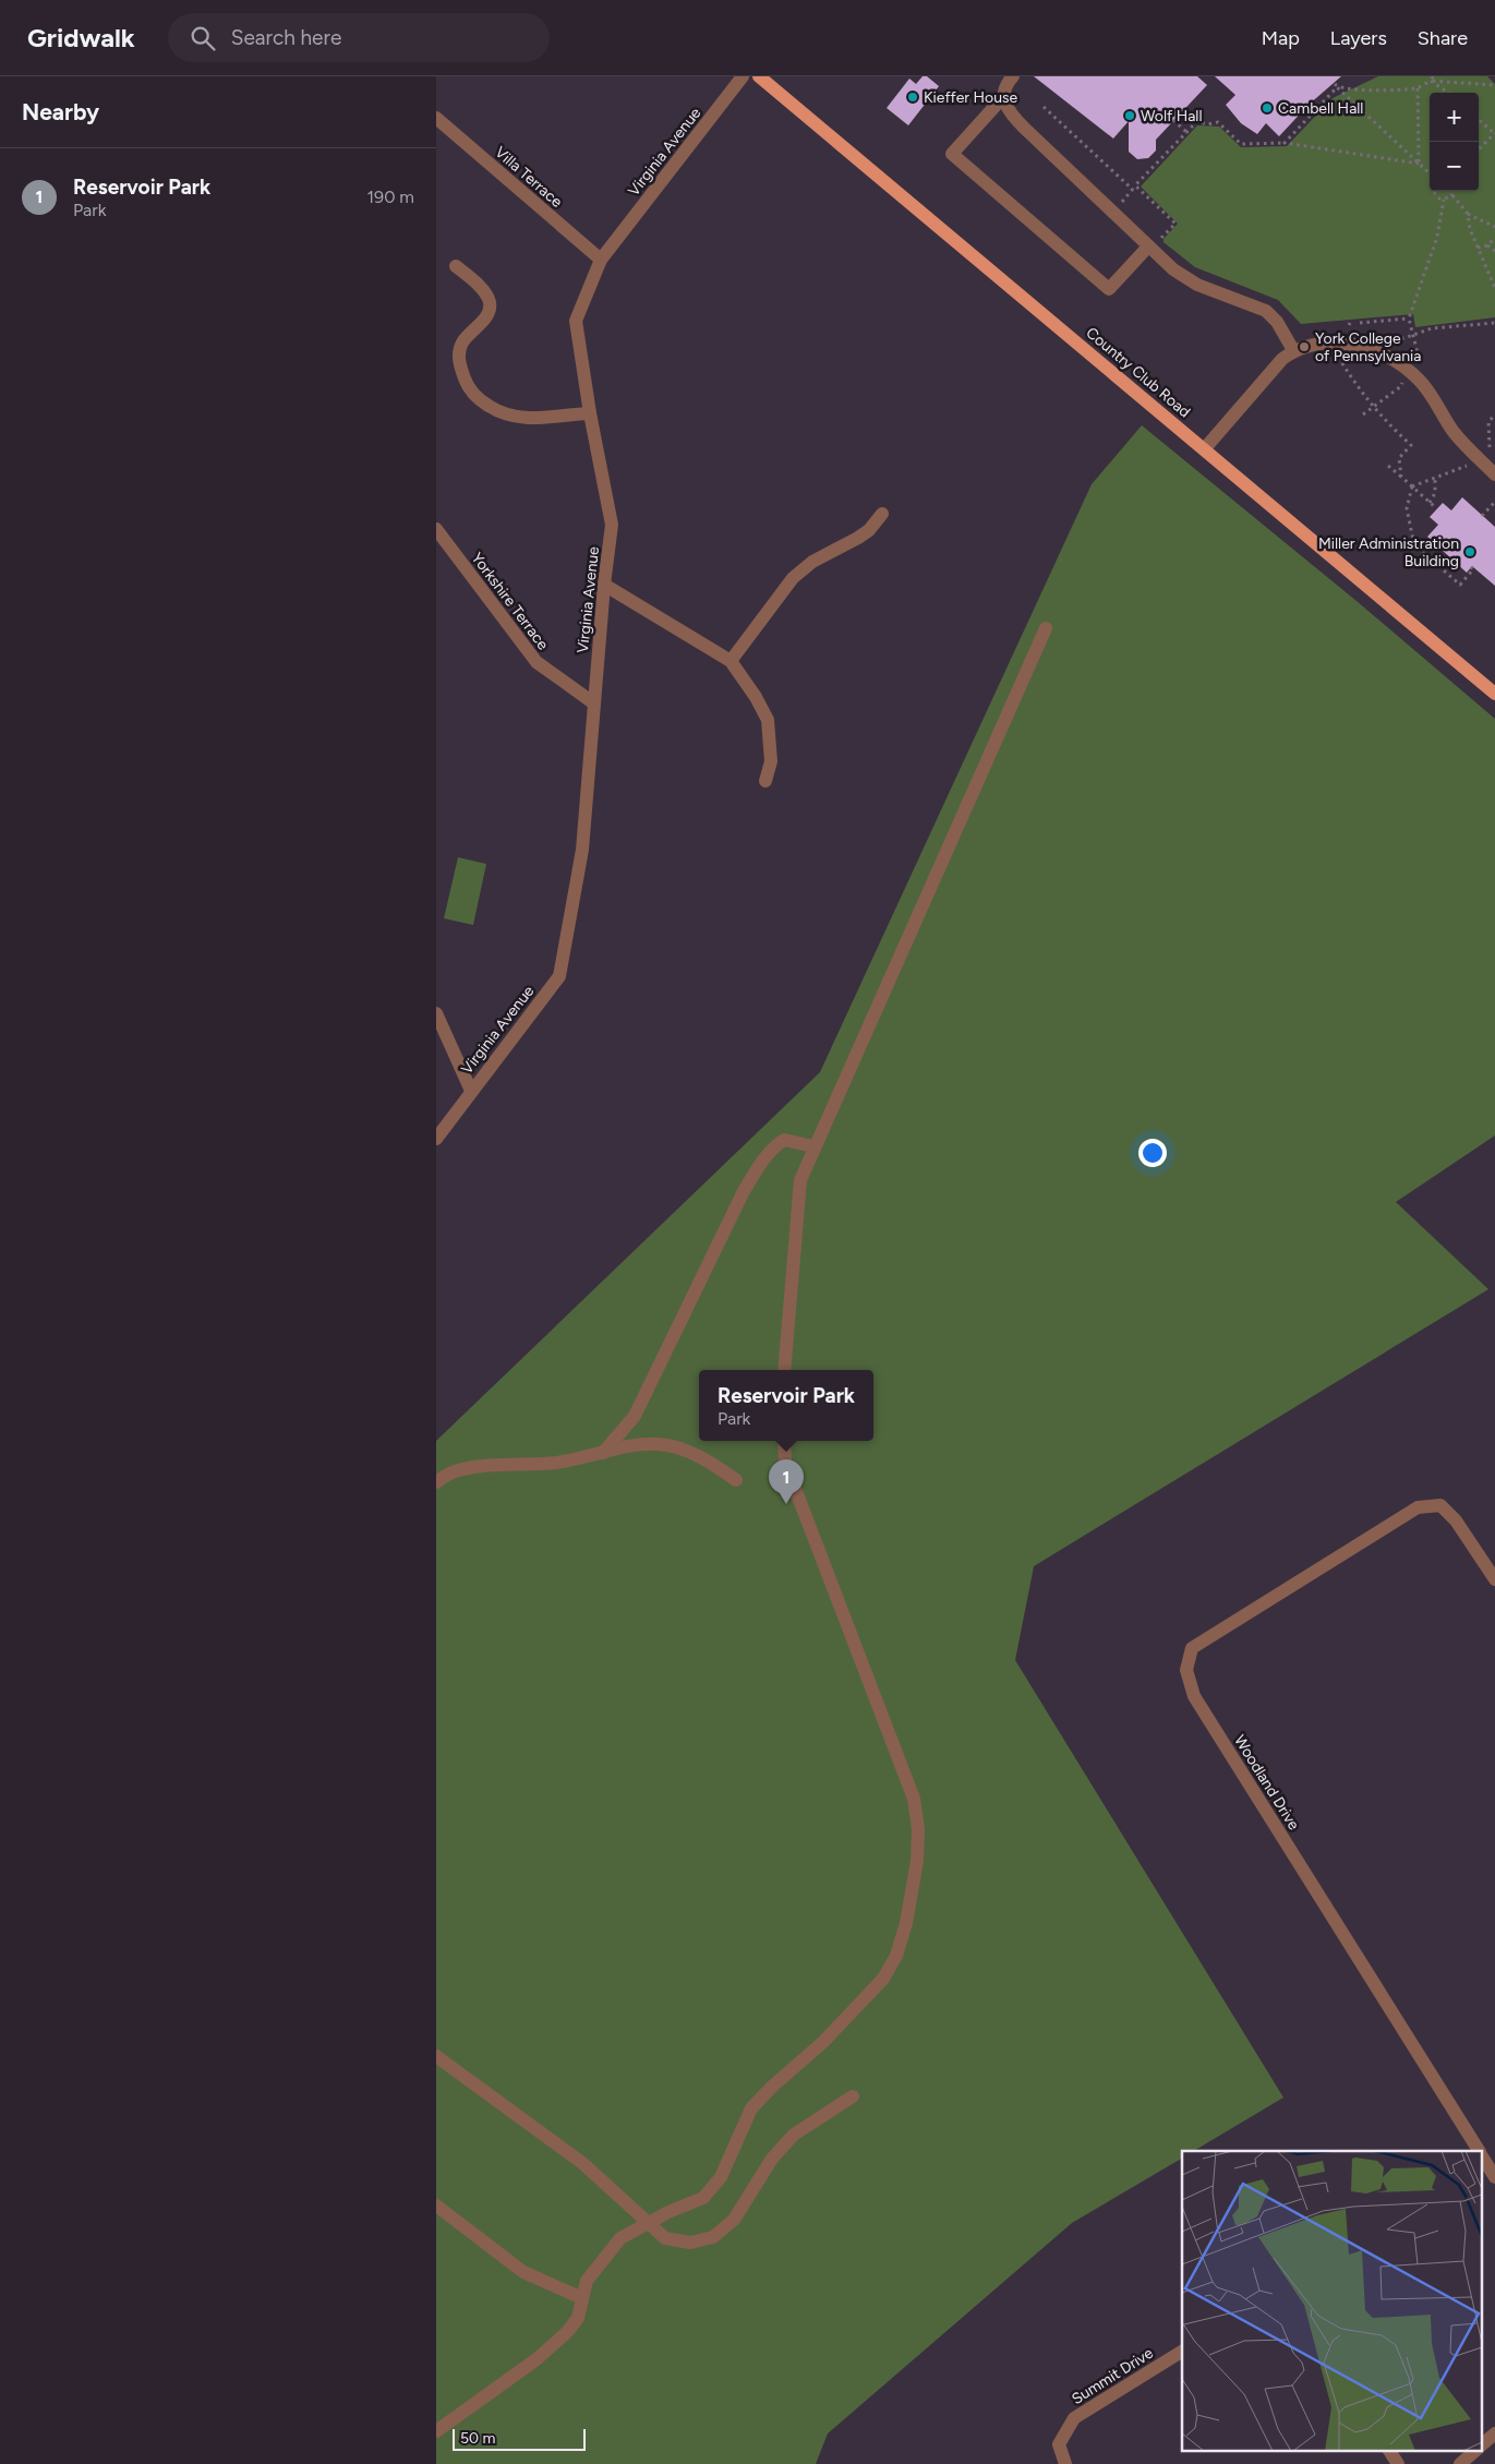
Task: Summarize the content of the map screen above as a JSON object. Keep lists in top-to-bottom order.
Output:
{
  "streets": {
    "main road": ["Country Club Road"],
    "street": [
      "Virginia Avenue",
      "Villa Terrace",
      "Yorkshire Terrace",
      "Woodland Drive",
      "Summit Drive"
    ]
  },
  "crossings": [
    ["Virginia Avenue", "Villa Terrace"],
    ["Virginia Avenue", "Yorkshire Terrace"]
  ],
  "places": [
    "Kieffer House",
    "Cambell Hall",
    "Wolf Hall",
    "York College of Pennsylvania",
    "Miller Administration Building"
  ],
  "scale_bar": "50 m",
  "page": {
    "header": "Gridwalk",
    "search": "Search here",
    "nav": ["Map", "Layers", "Share"],
    "heading": "Nearby",
    "map_buttons": ["+", "−"],
    "list": [
      {
        "mark": "1",
        "name": "Reservoir Park",
        "note": "Park",
        "value": "190 m"
      }
    ],
    "popup": ["Reservoir Park", "Park"],
    "pins": "1",
    "scale": "50 m"
  }
}
